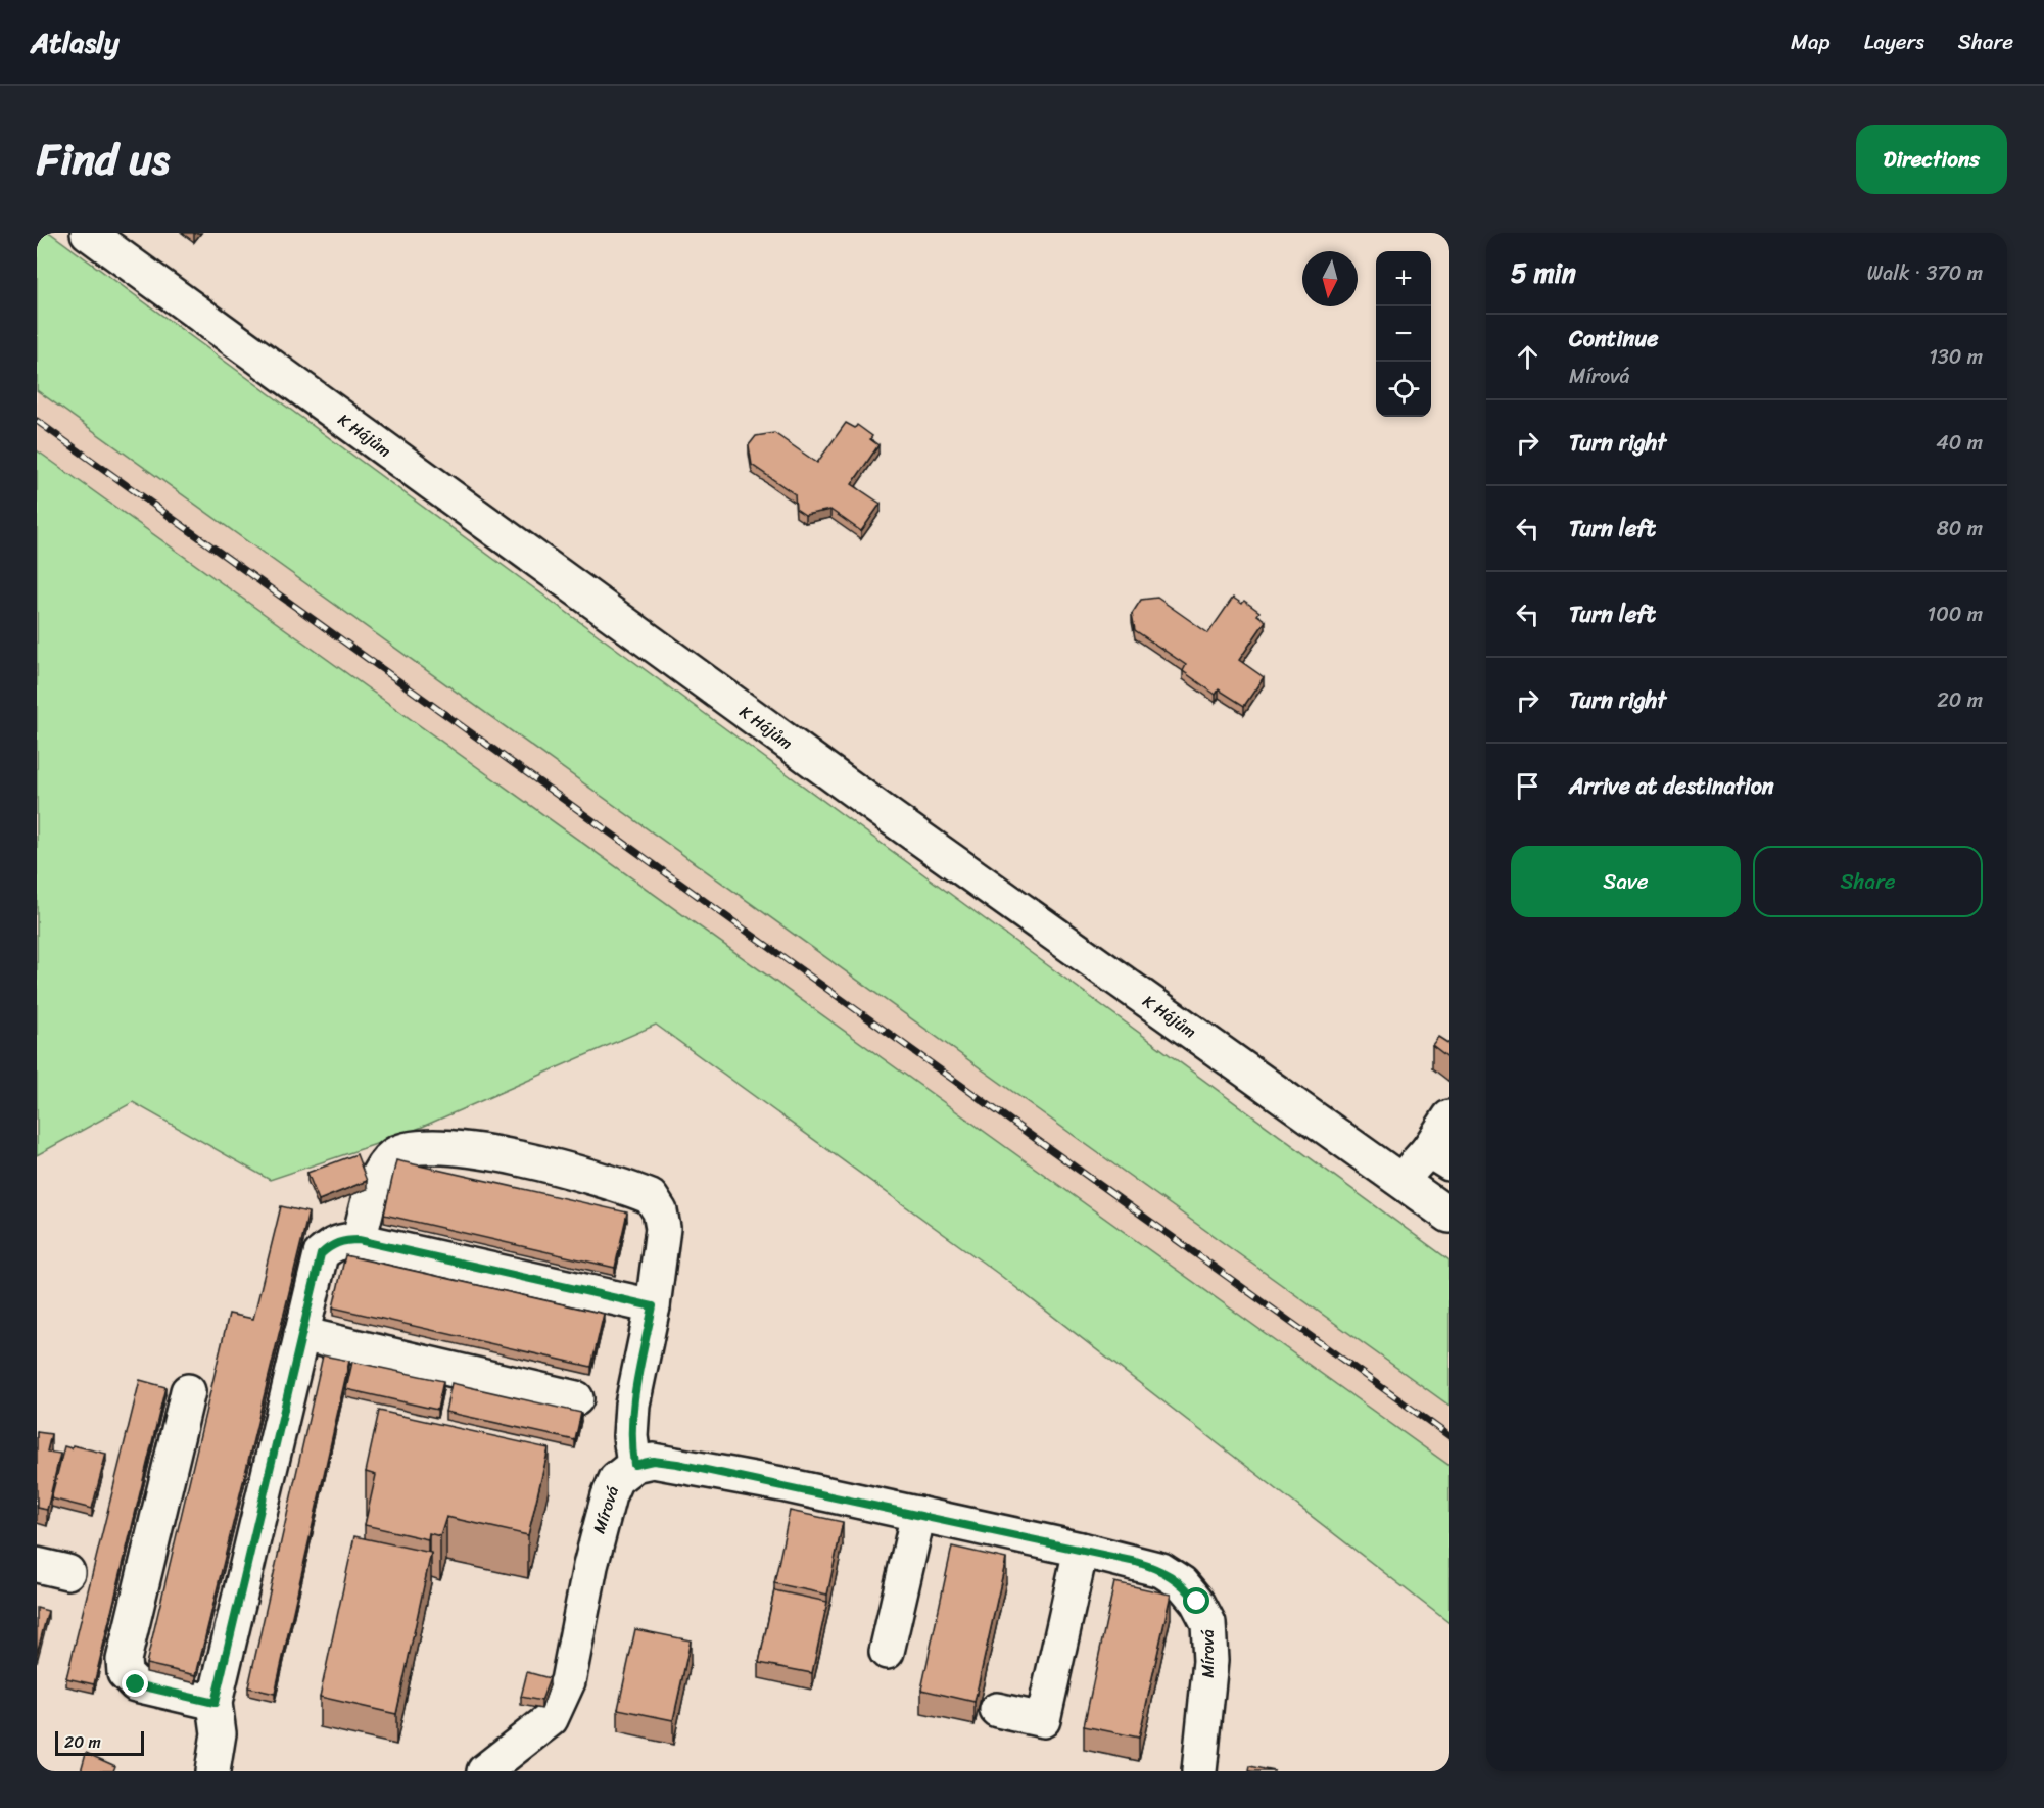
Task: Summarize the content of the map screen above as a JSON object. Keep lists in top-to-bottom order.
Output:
{
  "streets": {
    "street": ["K Hájům", "Mírová"]
  },
  "scale_bar": "20 m",
  "north": "bottom",
  "page": {
    "header": "Atlasly",
    "nav": ["Map", "Layers", "Share"],
    "title": "Find us",
    "buttons": [
      "Directions",
      ["Save", "Share"]
    ],
    "heading": ["5 min", "Walk · 370 m"],
    "map_buttons": ["+", "−"],
    "list": [
      ["Continue", "Mírová", "130 m"],
      ["Turn right", "40 m"],
      ["Turn left", "80 m"],
      ["Turn left", "100 m"],
      ["Turn right", "20 m"],
      "Arrive at destination"
    ],
    "scale": "20 m"
  }
}
